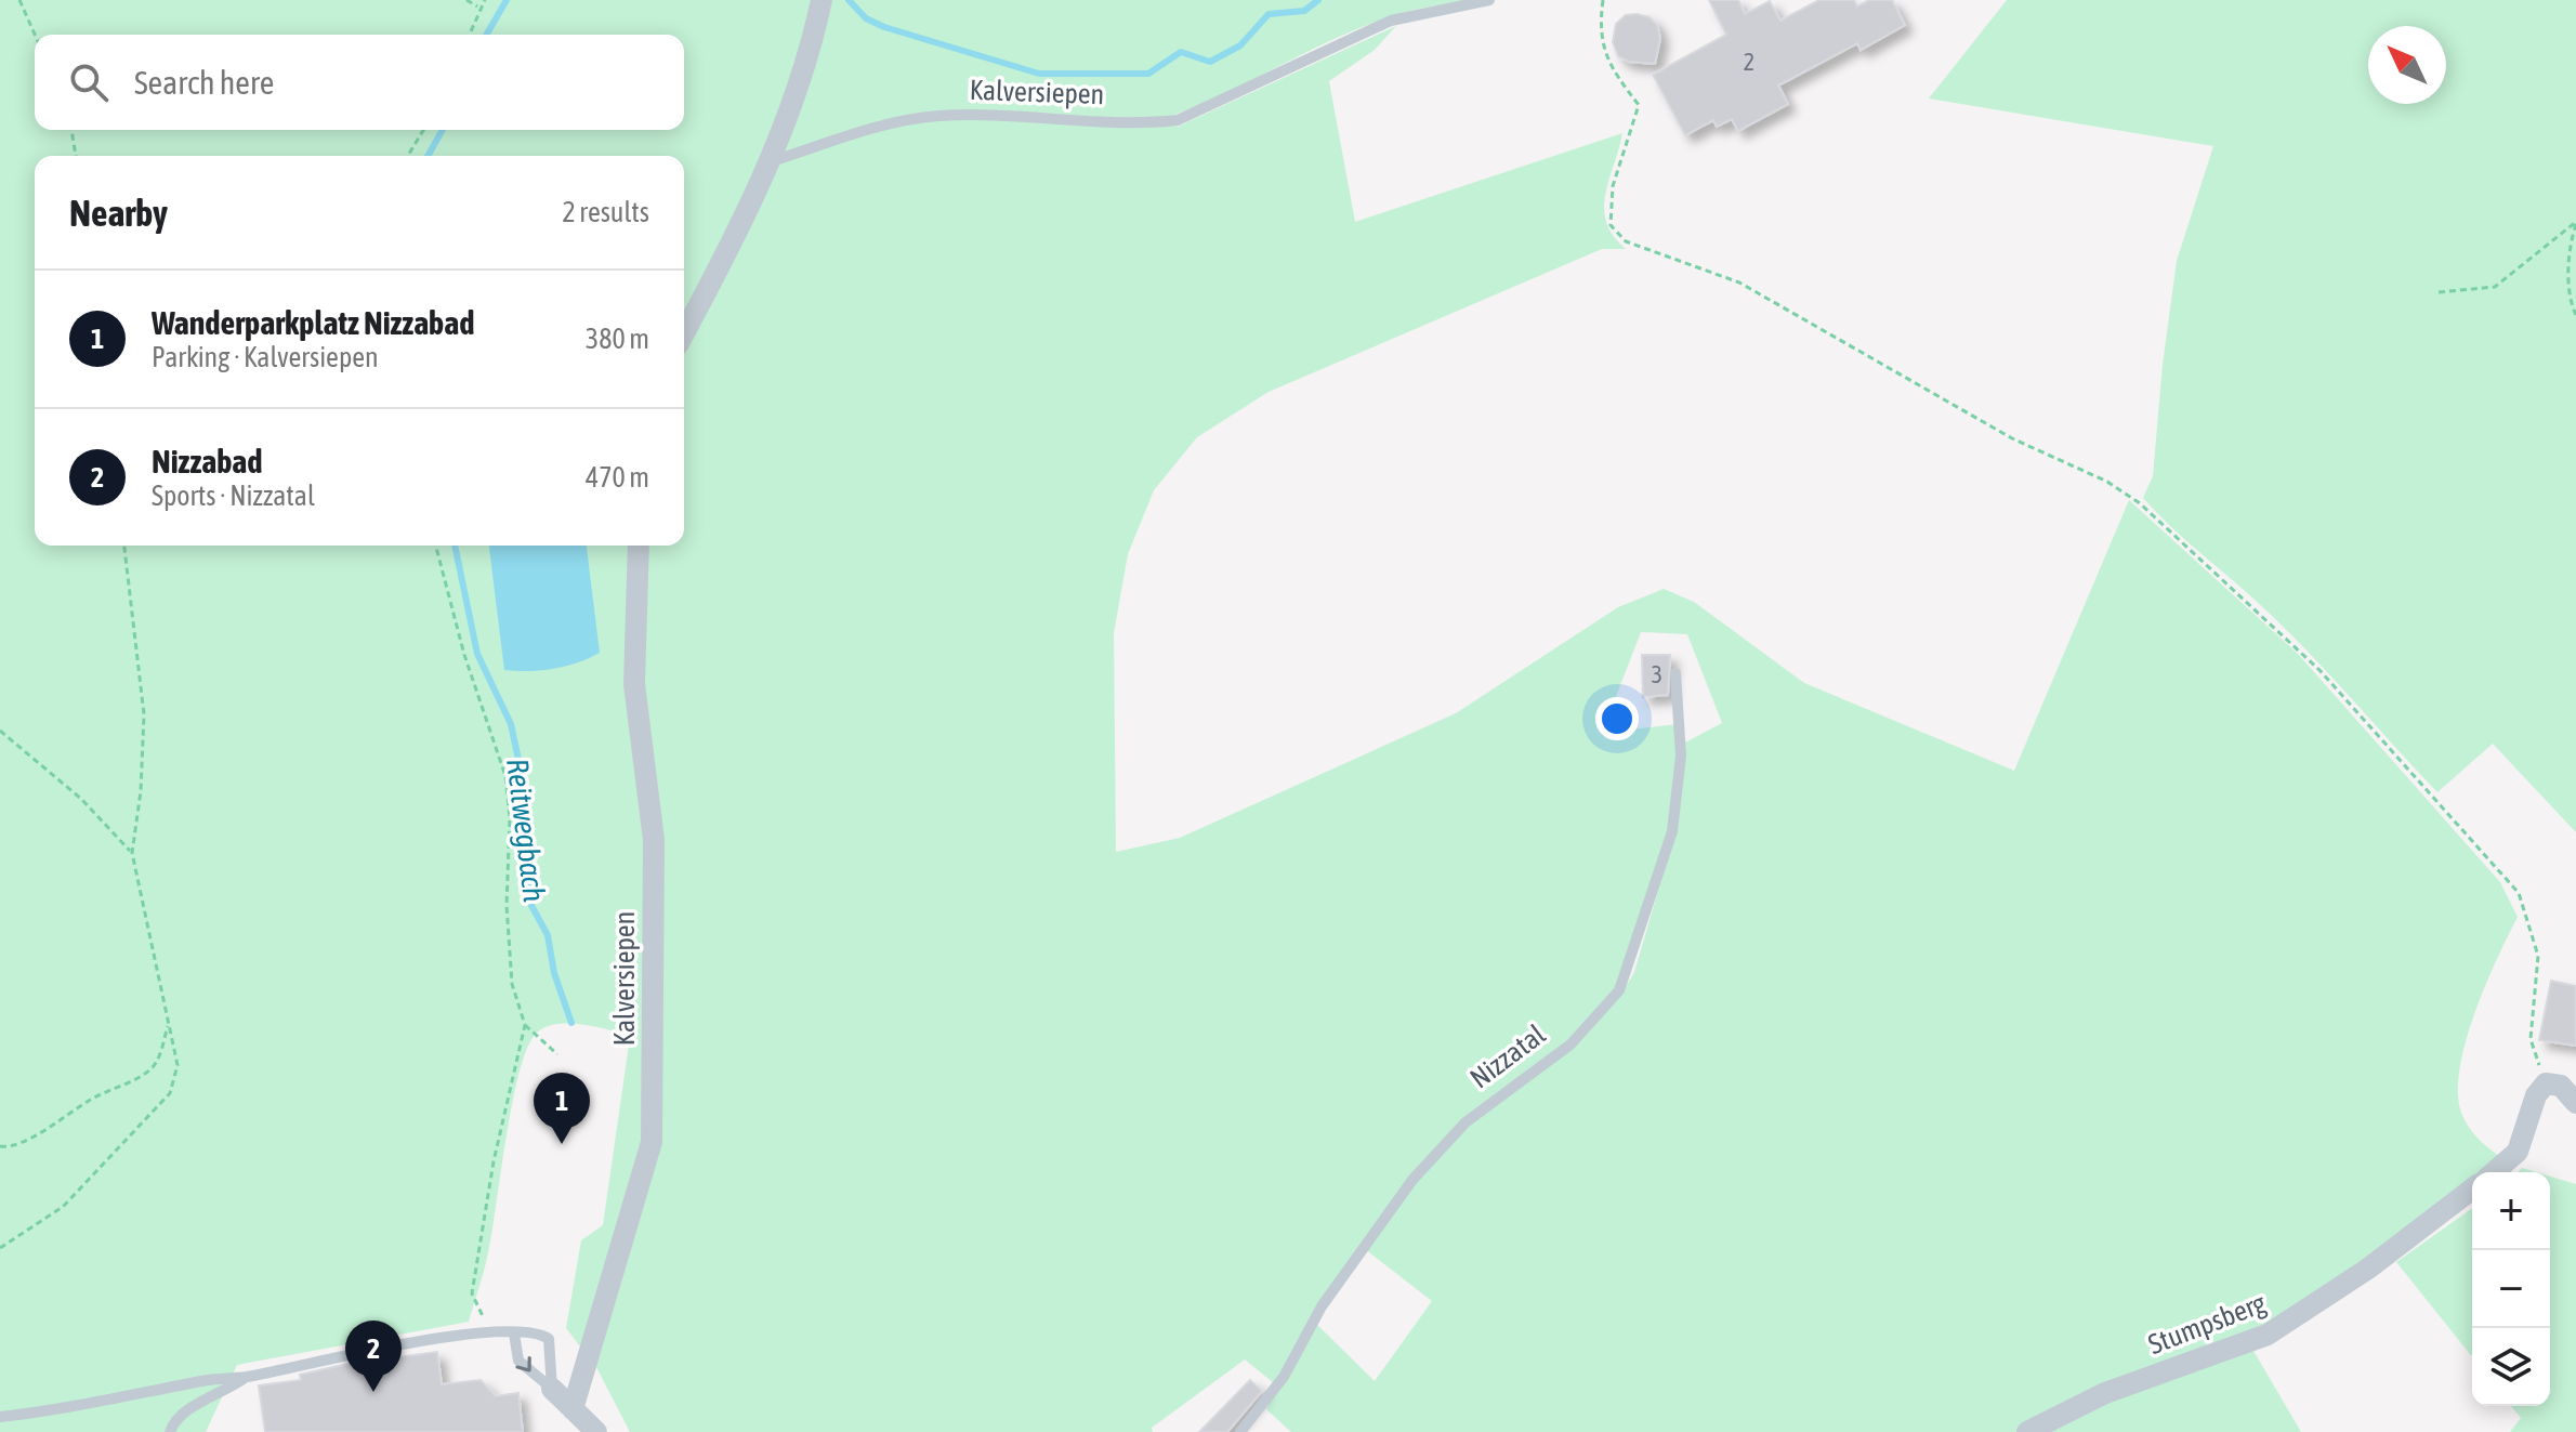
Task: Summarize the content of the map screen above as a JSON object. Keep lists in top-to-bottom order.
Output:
{
  "streets": {
    "street": ["Kalversiepen", "Stumpsberg"],
    "lane": ["Nizzatal"]
  },
  "water": ["Reitwegbach"],
  "house_numbers": ["2", "3"],
  "north": "top left",
  "page": {
    "search": "Search here",
    "heading": ["Nearby", "2 results"],
    "list": [
      {
        "mark": "1",
        "name": "Wanderparkplatz Nizzabad",
        "note": "Parking · Kalversiepen",
        "value": "380 m"
      },
      {
        "mark": "2",
        "name": "Nizzabad",
        "note": "Sports · Nizzatal",
        "value": "470 m"
      }
    ],
    "pins": ["1", "2"],
    "map_buttons": ["+", "−"]
  }
}
